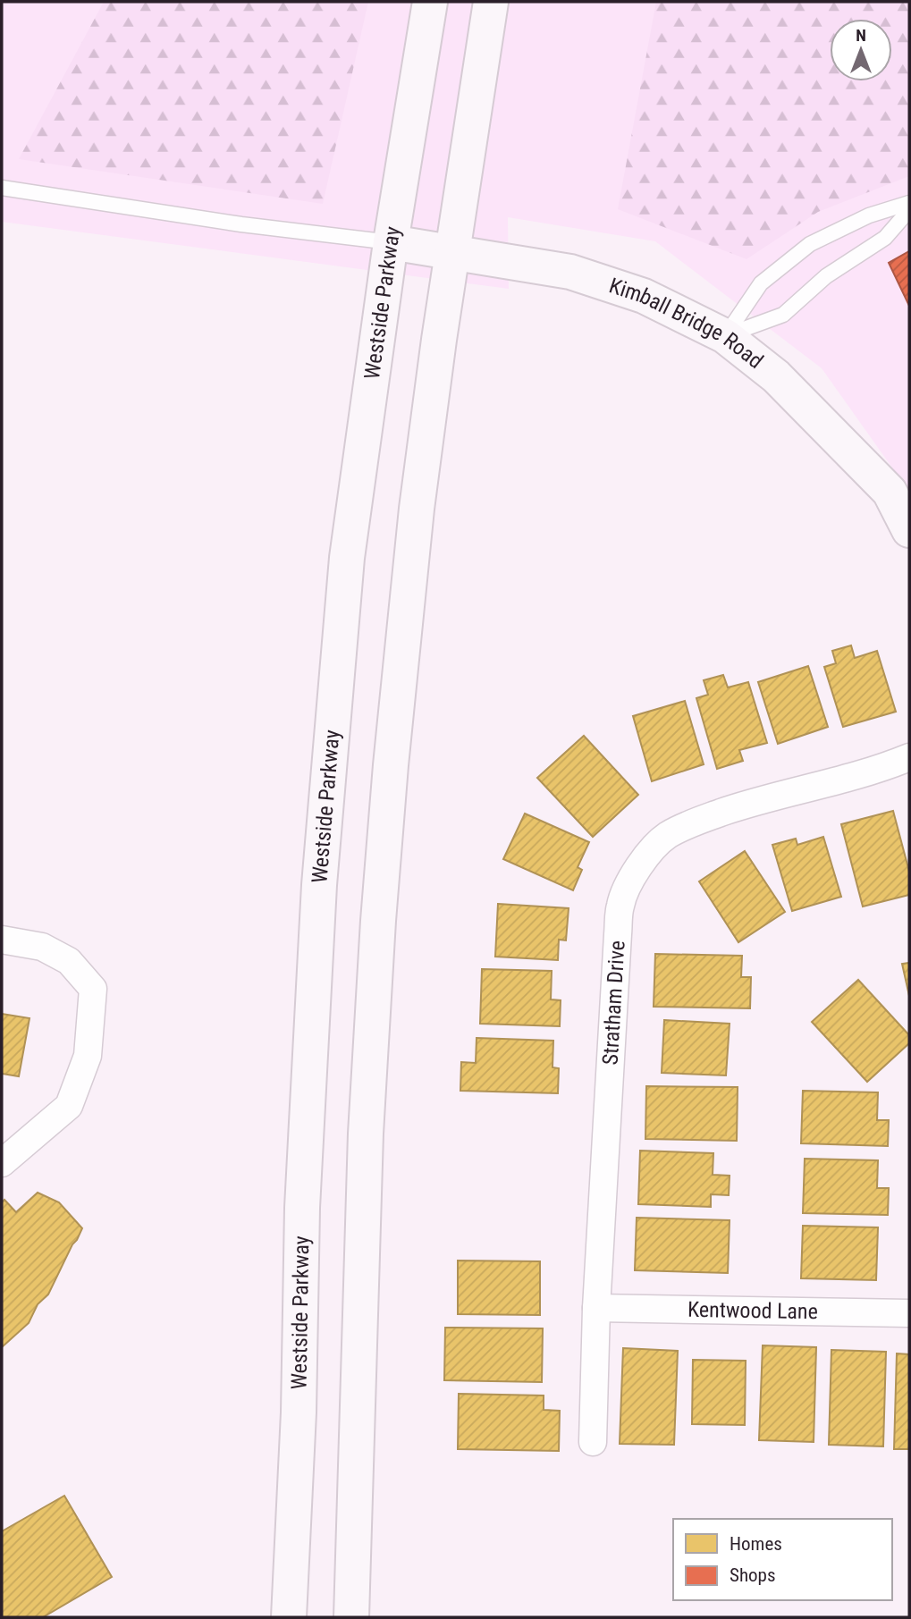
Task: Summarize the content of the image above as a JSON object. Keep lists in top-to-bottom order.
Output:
{
  "streets": {
    "main road": ["Westside Parkway", "Kimball Bridge Road"],
    "street": ["Stratham Drive", "Kentwood Lane"]
  },
  "crossings": [
    ["Westside Parkway", "Kimball Bridge Road"],
    ["Stratham Drive", "Kentwood Lane"]
  ],
  "legend": ["Homes", "Shops"],
  "north": "top"
}
